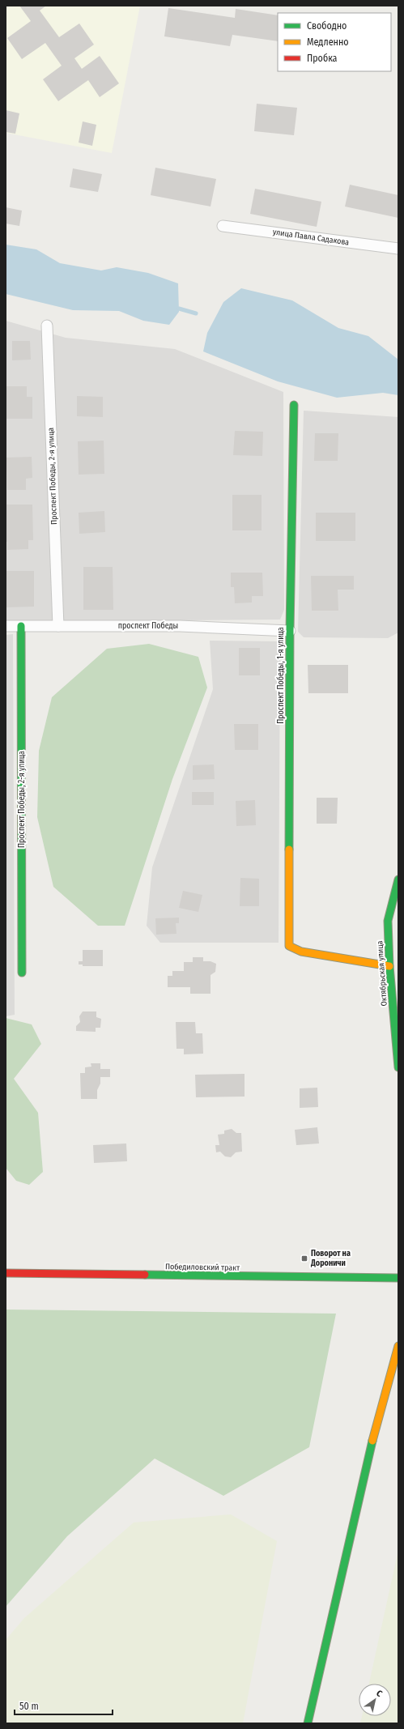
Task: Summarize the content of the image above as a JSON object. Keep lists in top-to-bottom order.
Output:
{
  "streets": {
    "street": [
      "улица Павла Садакова",
      "Проспект Победы, 2-я улица",
      "проспект Победы",
      "Проспект Победы, 1-я улица",
      "Октябрьская улица",
      "Победиловский тракт"
    ]
  },
  "crossings": [
    ["Проспект Победы, 2-я улица", "проспект Победы"],
    ["проспект Победы", "Проспект Победы, 1-я улица"],
    ["Проспект Победы, 1-я улица", "Октябрьская улица"]
  ],
  "places": {
    "transit": ["Поворот на Дороничи"]
  },
  "legend": ["Свободно", "Медленно", "Пробка"],
  "scale_bar": "50 m",
  "north": "top right"
}
